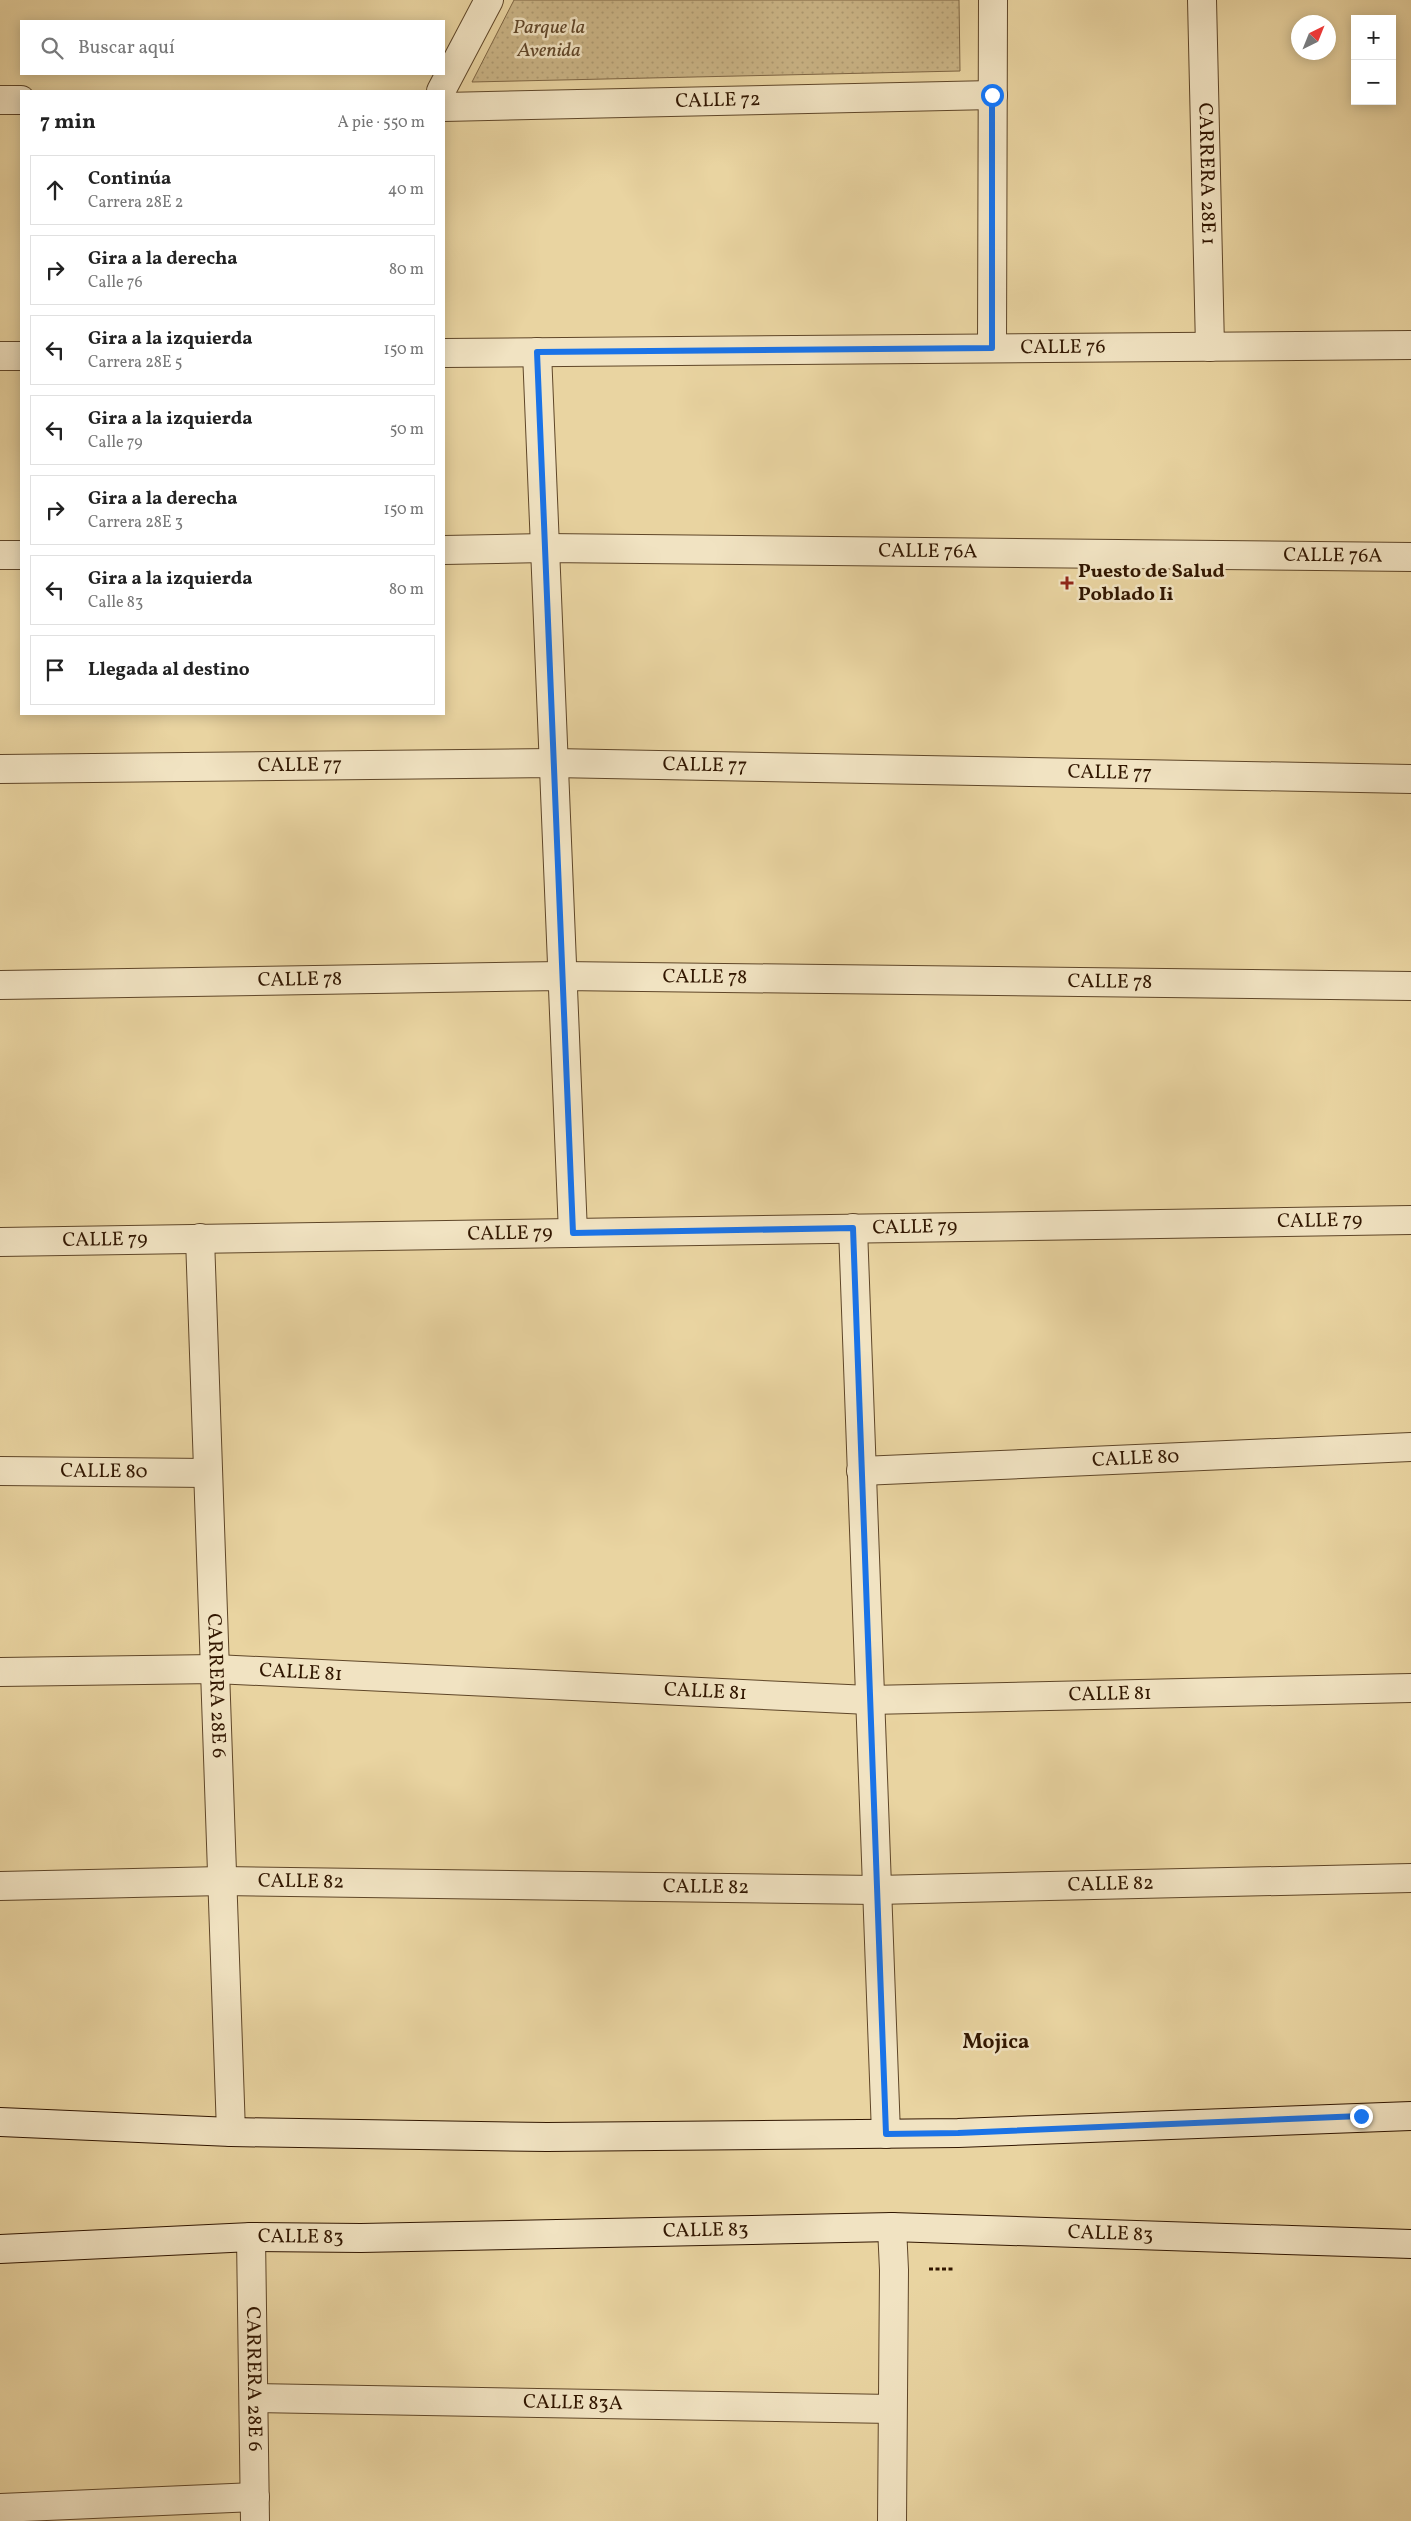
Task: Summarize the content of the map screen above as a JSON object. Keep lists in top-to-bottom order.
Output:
{
  "streets": {
    "street": [
      "CALLE 72",
      "CARRERA 28E 1",
      "CALLE 76",
      "CALLE 76A",
      "CALLE 77",
      "CALLE 78",
      "CALLE 79",
      "CALLE 80",
      "CALLE 81",
      "CARRERA 28E 6",
      "CALLE 82",
      "CALLE 83",
      "CALLE 83A"
    ]
  },
  "crossings": [
    ["CARRERA 28E 1", "CALLE 76"],
    ["CALLE 79", "CARRERA 28E 6"],
    ["CALLE 80", "CARRERA 28E 6"],
    ["CALLE 81", "CARRERA 28E 6"],
    ["CARRERA 28E 6", "CALLE 82"],
    ["CARRERA 28E 6", "CALLE 83"],
    ["CARRERA 28E 6", "CALLE 83A"]
  ],
  "districts": ["Mojica"],
  "parks": ["Parque la Avenida"],
  "places": {
    "health": ["Puesto de Salud Poblado Ii"]
  },
  "north": "top right",
  "page": {
    "map_buttons": ["+", "−"],
    "search": "Buscar aquí",
    "heading": ["7 min", "A pie · 550 m"],
    "list": [
      ["Continúa", "Carrera 28E 2", "40 m"],
      ["Gira a la derecha", "Calle 76", "80 m"],
      ["Gira a la izquierda", "Carrera 28E 5", "150 m"],
      ["Gira a la izquierda", "Calle 79", "50 m"],
      ["Gira a la derecha", "Carrera 28E 3", "150 m"],
      ["Gira a la izquierda", "Calle 83", "80 m"],
      "Llegada al destino"
    ]
  }
}
